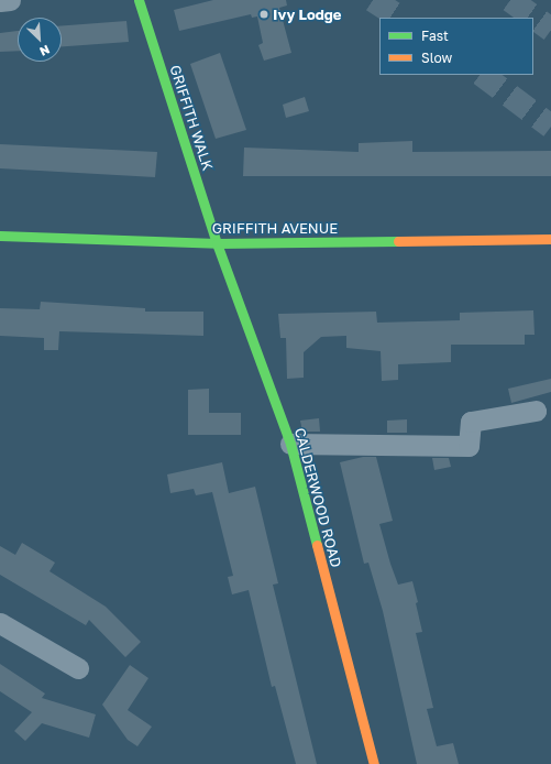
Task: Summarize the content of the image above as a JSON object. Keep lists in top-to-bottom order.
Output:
{
  "streets": {
    "street": ["GRIFFITH WALK", "GRIFFITH AVENUE", "CALDERWOOD ROAD"]
  },
  "crossings": [
    ["GRIFFITH WALK", "GRIFFITH AVENUE"],
    ["GRIFFITH WALK", "CALDERWOOD ROAD"],
    ["GRIFFITH AVENUE", "CALDERWOOD ROAD"]
  ],
  "places": ["Ivy Lodge"],
  "legend": ["Fast", "Slow"],
  "north": "bottom right"
}
